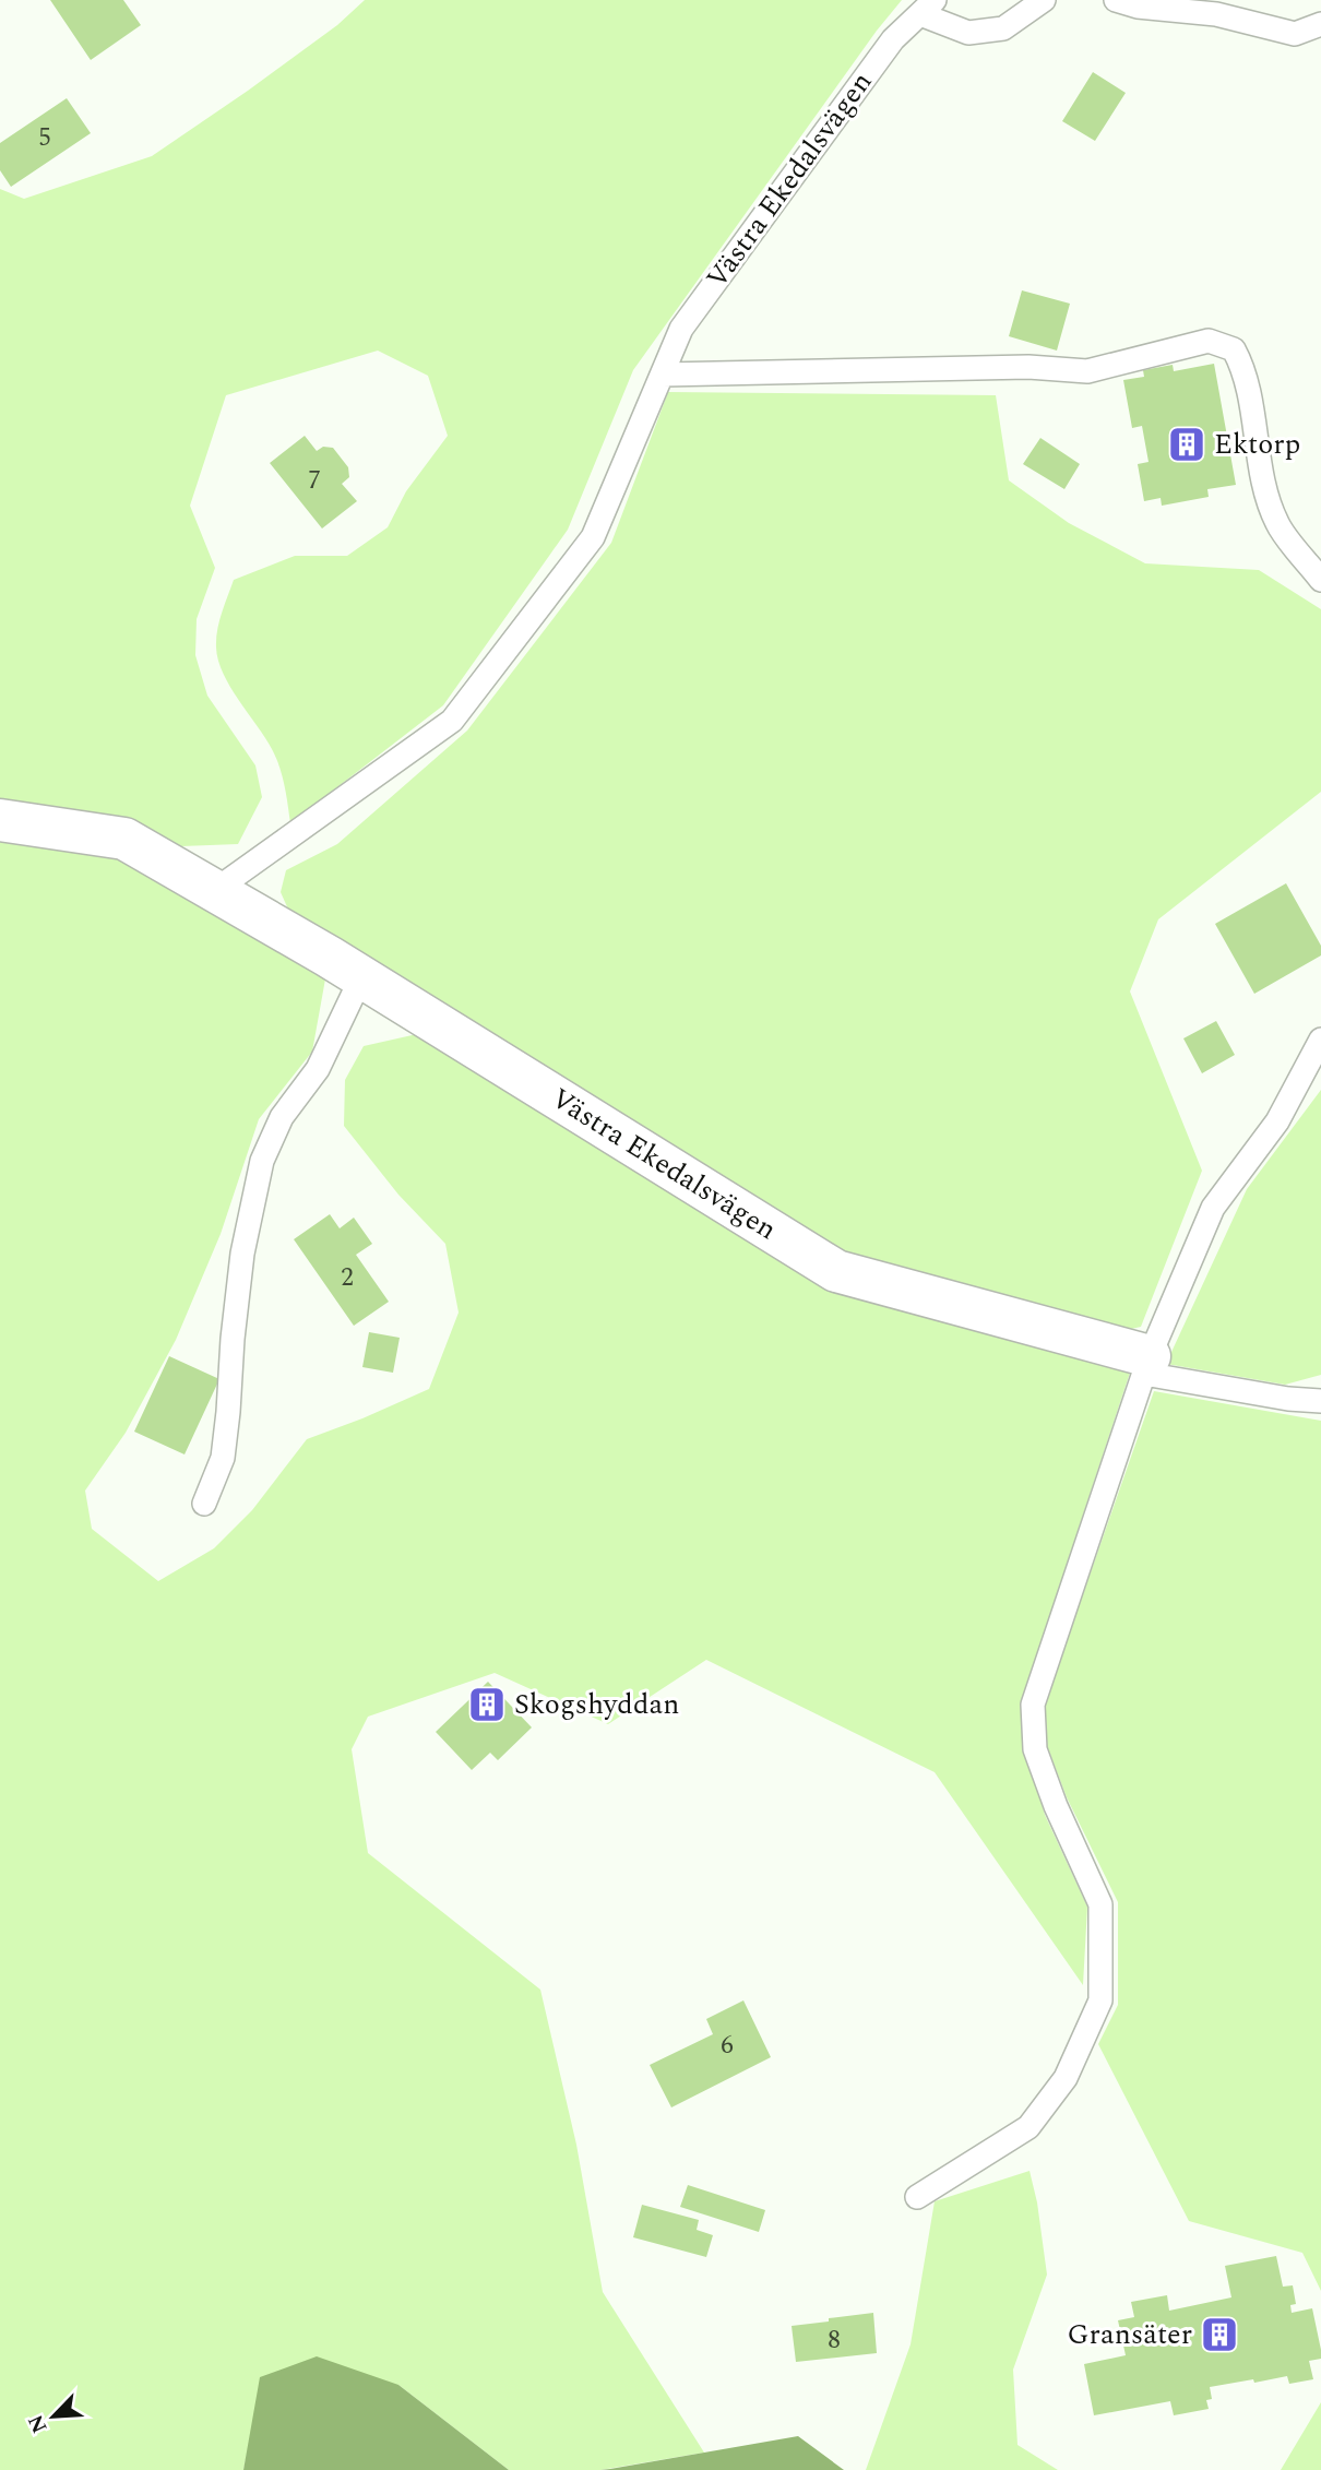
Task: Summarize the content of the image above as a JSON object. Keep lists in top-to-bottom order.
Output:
{
  "streets": {
    "street": ["Västra Ekedalsvägen"]
  },
  "places": {
    "building": ["Ektorp", "Skogshyddan", "Gransäter"]
  },
  "house_numbers": [
    "5",
    "7",
    "2",
    "6",
    "8"
  ],
  "north": "bottom left"
}
